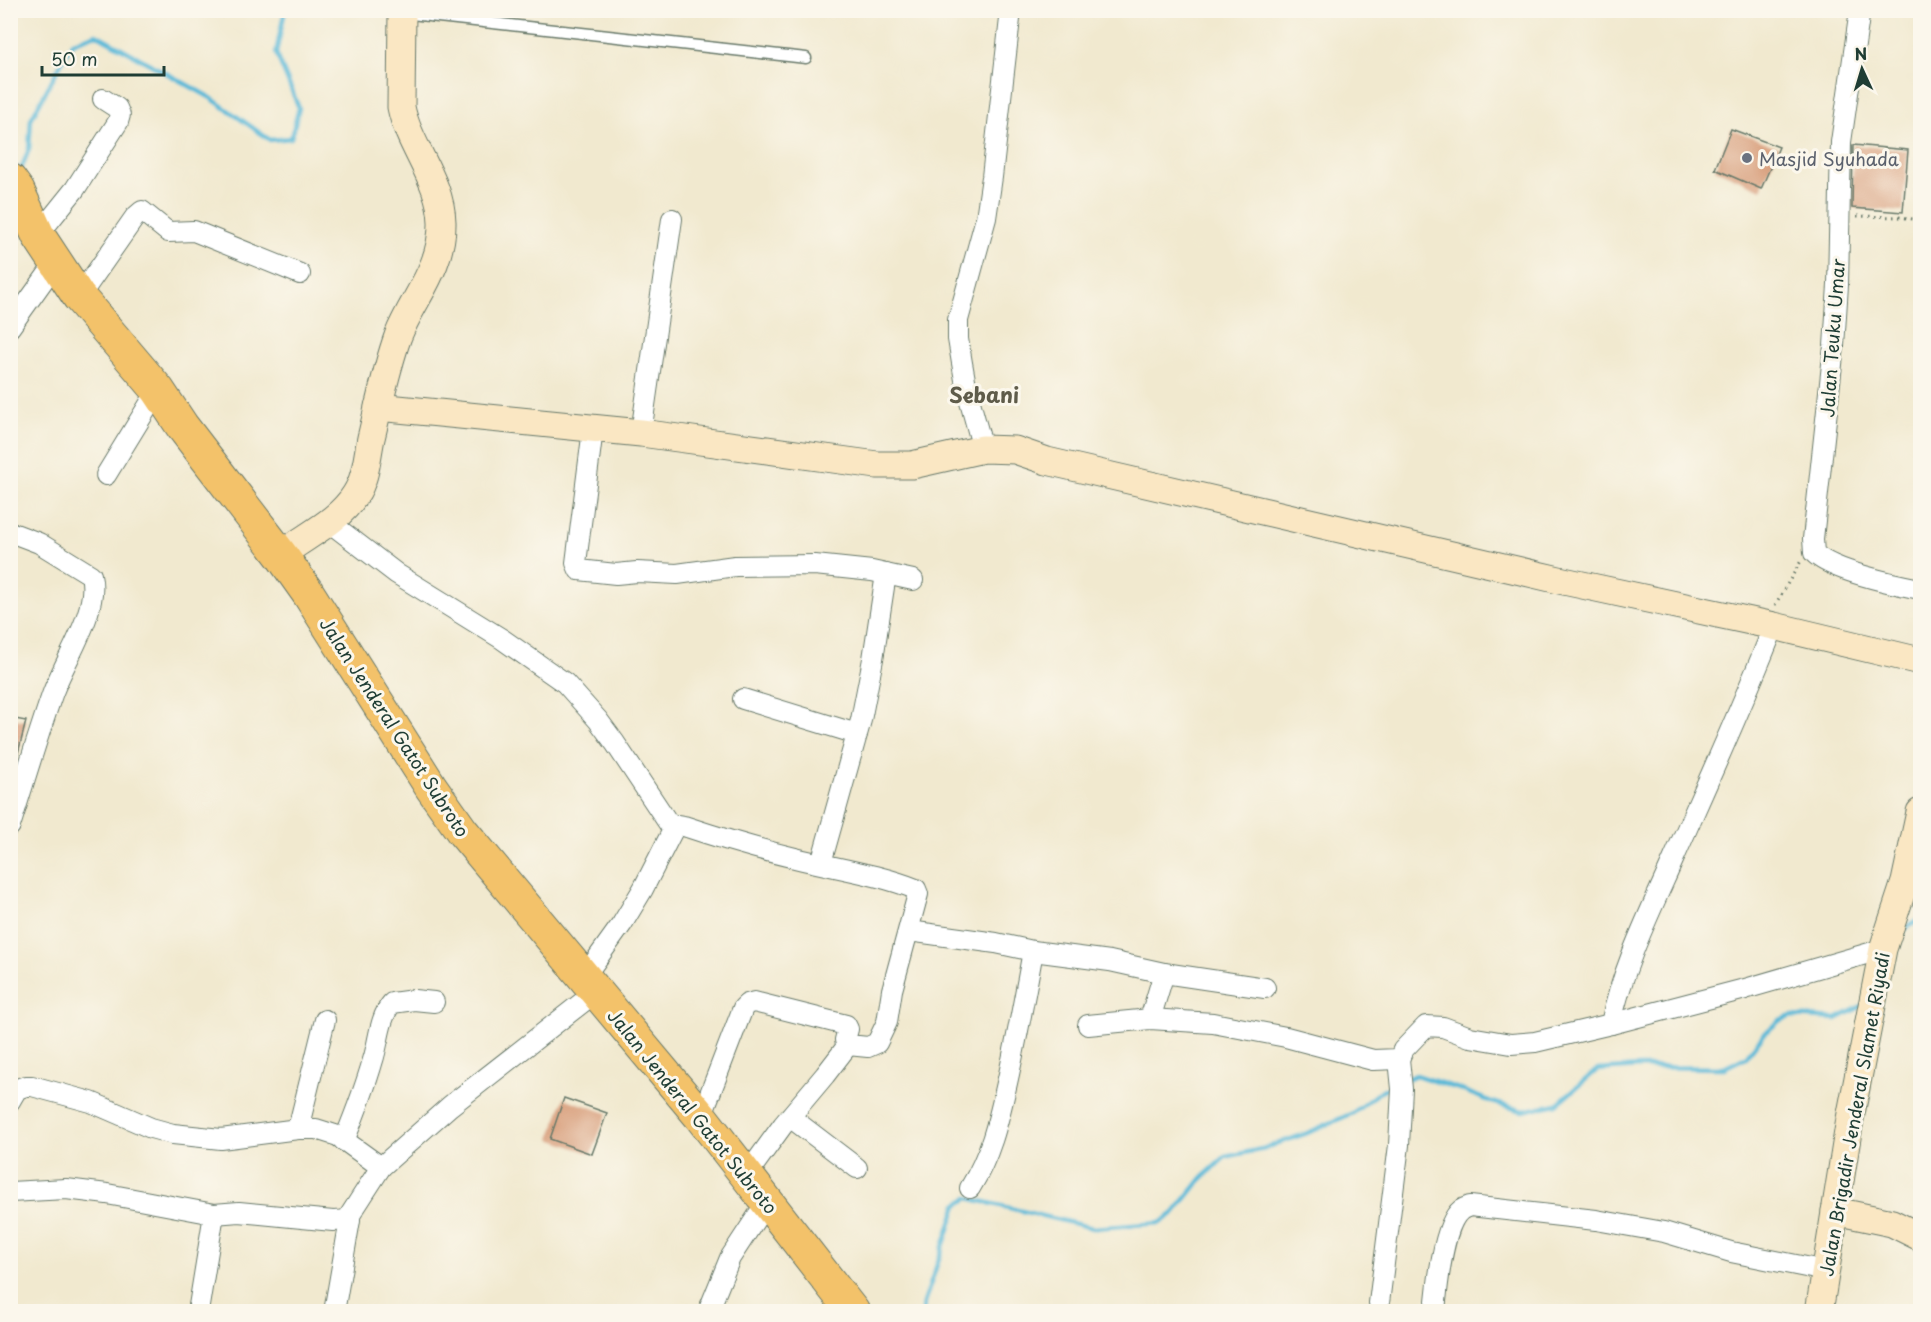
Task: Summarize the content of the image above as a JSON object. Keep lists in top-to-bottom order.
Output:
{
  "streets": {
    "highway": ["Jalan Jenderal Gatot Subroto"],
    "street": ["Jalan Teuku Umar", "Jalan Brigadir Jenderal Slamet Riyadi"]
  },
  "districts": ["Sebani"],
  "places": ["Masjid Syuhada"],
  "scale_bar": "50 m",
  "north": "top"
}
